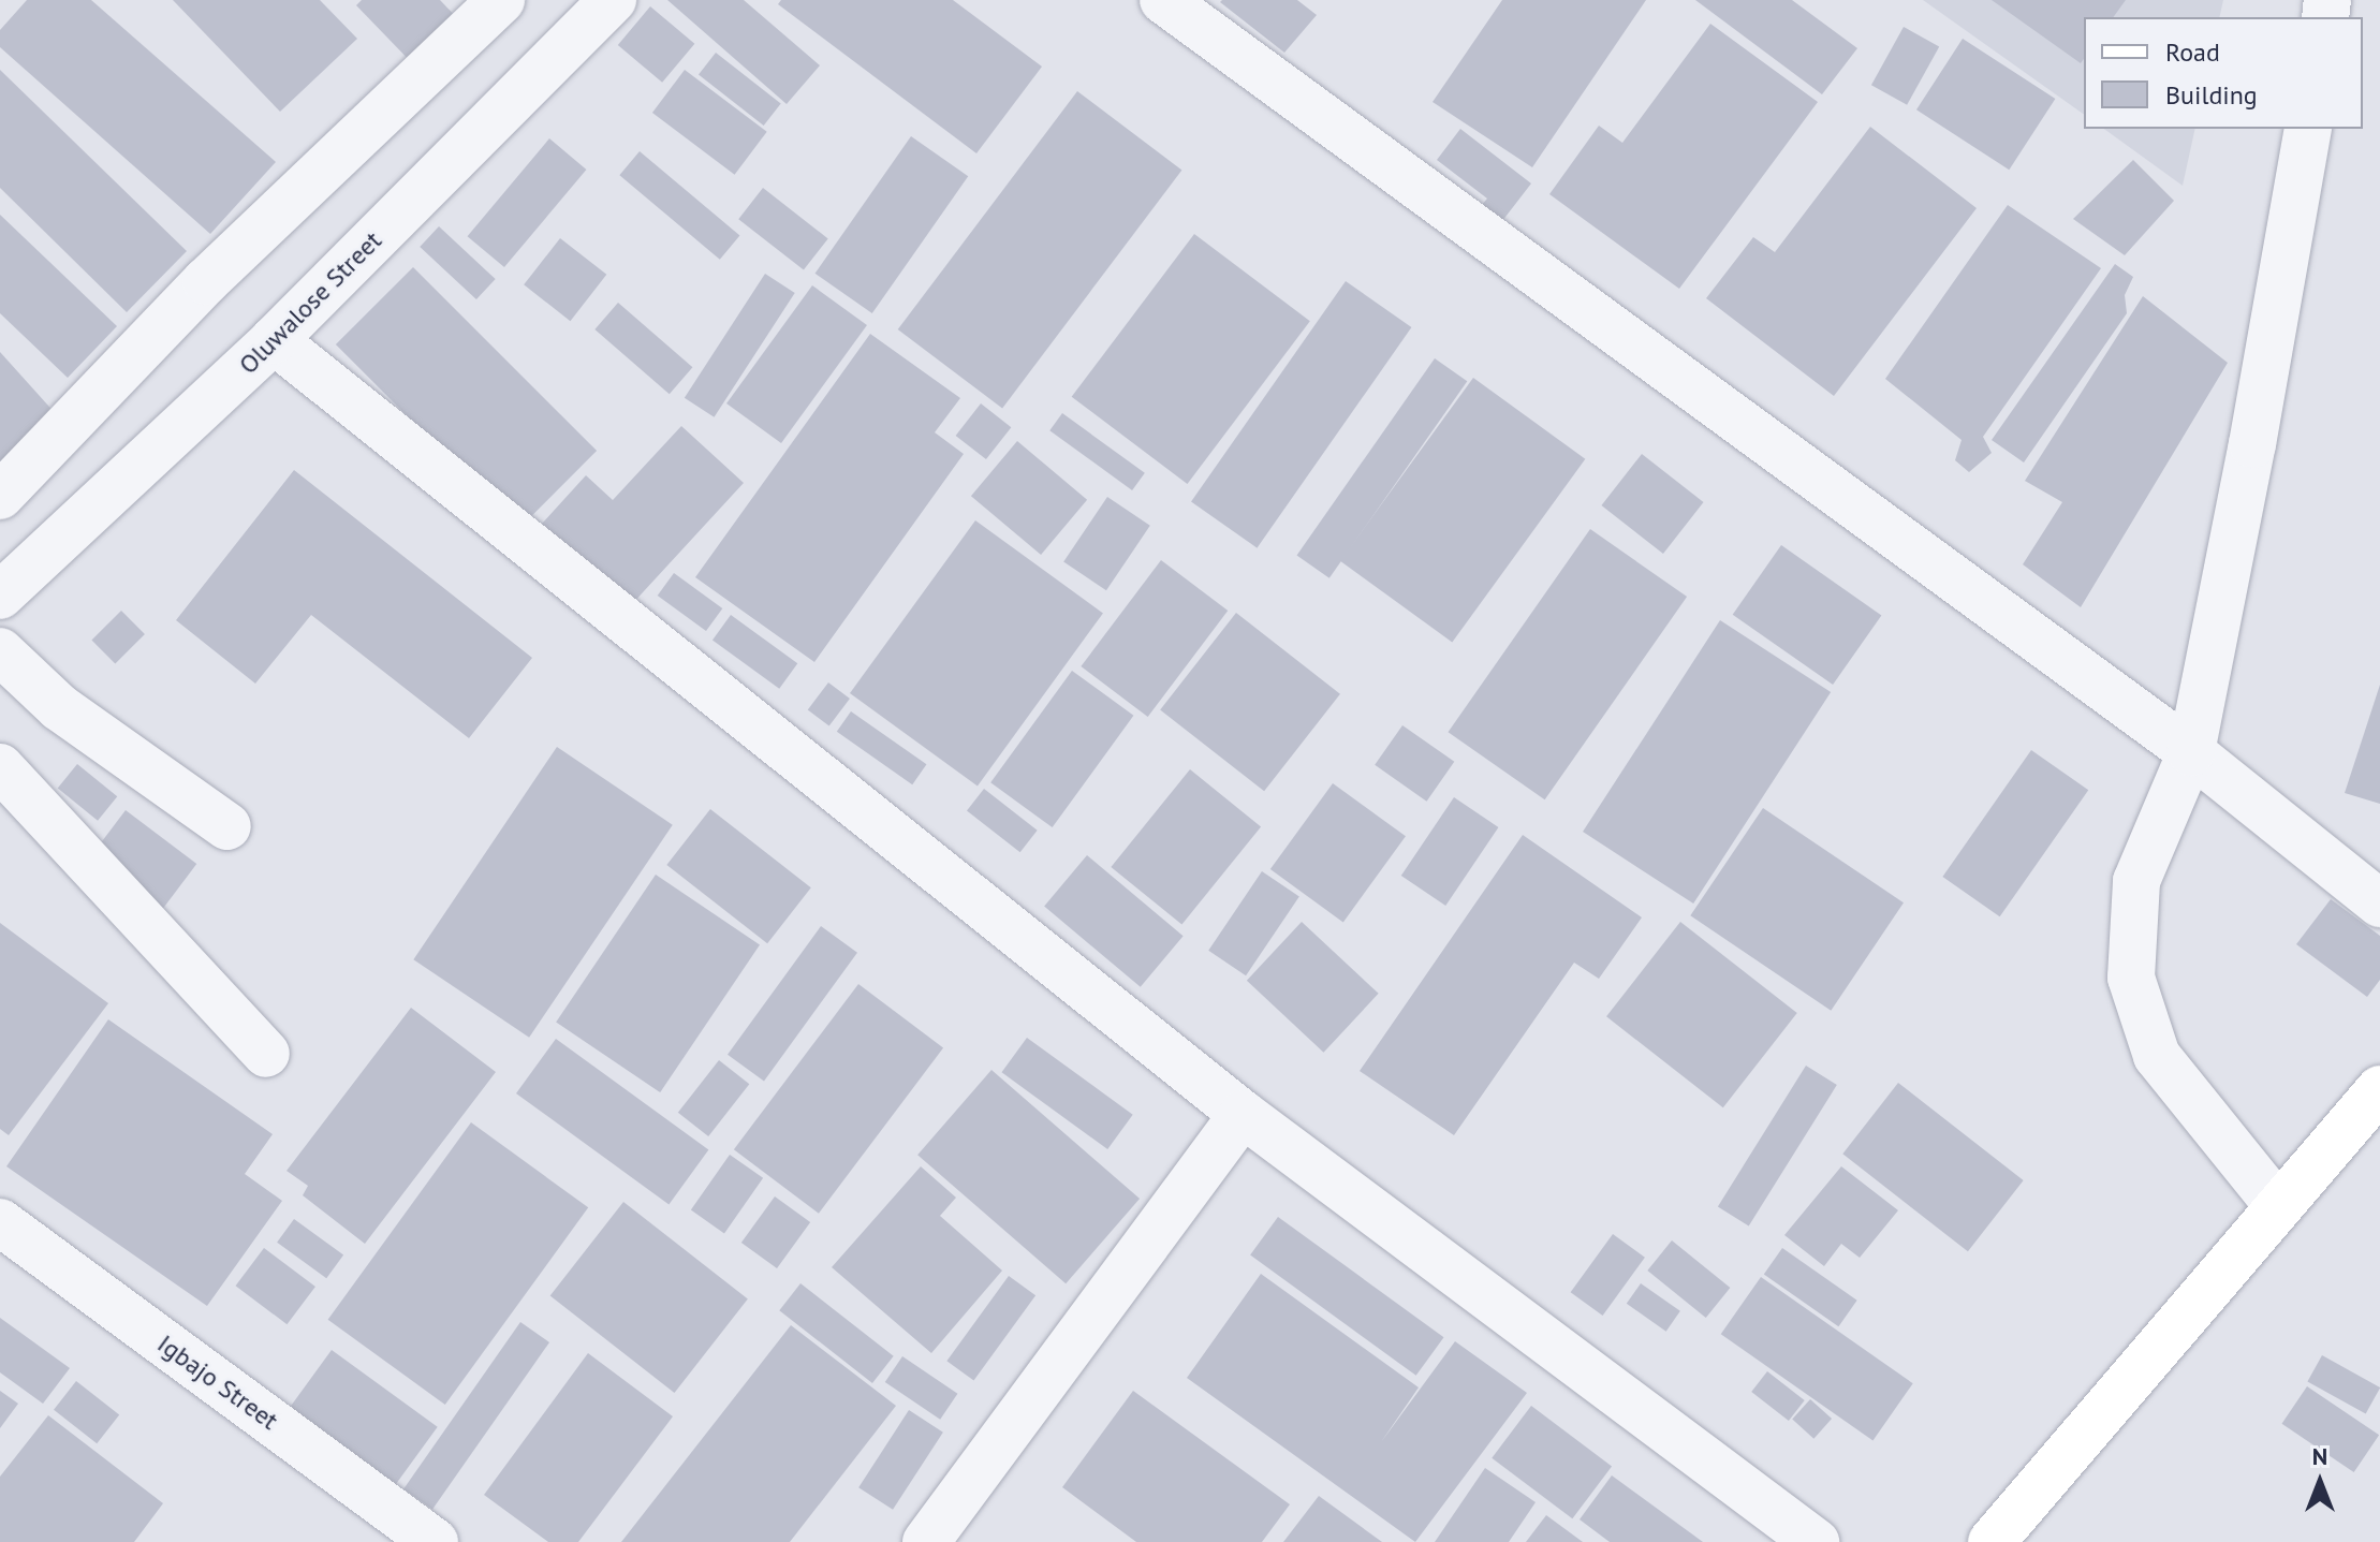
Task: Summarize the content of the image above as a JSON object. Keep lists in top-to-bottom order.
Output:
{
  "streets": {
    "street": ["Oluwalose Street", "Igbajo Street"]
  },
  "legend": ["Road", "Building"],
  "north": "top"
}
